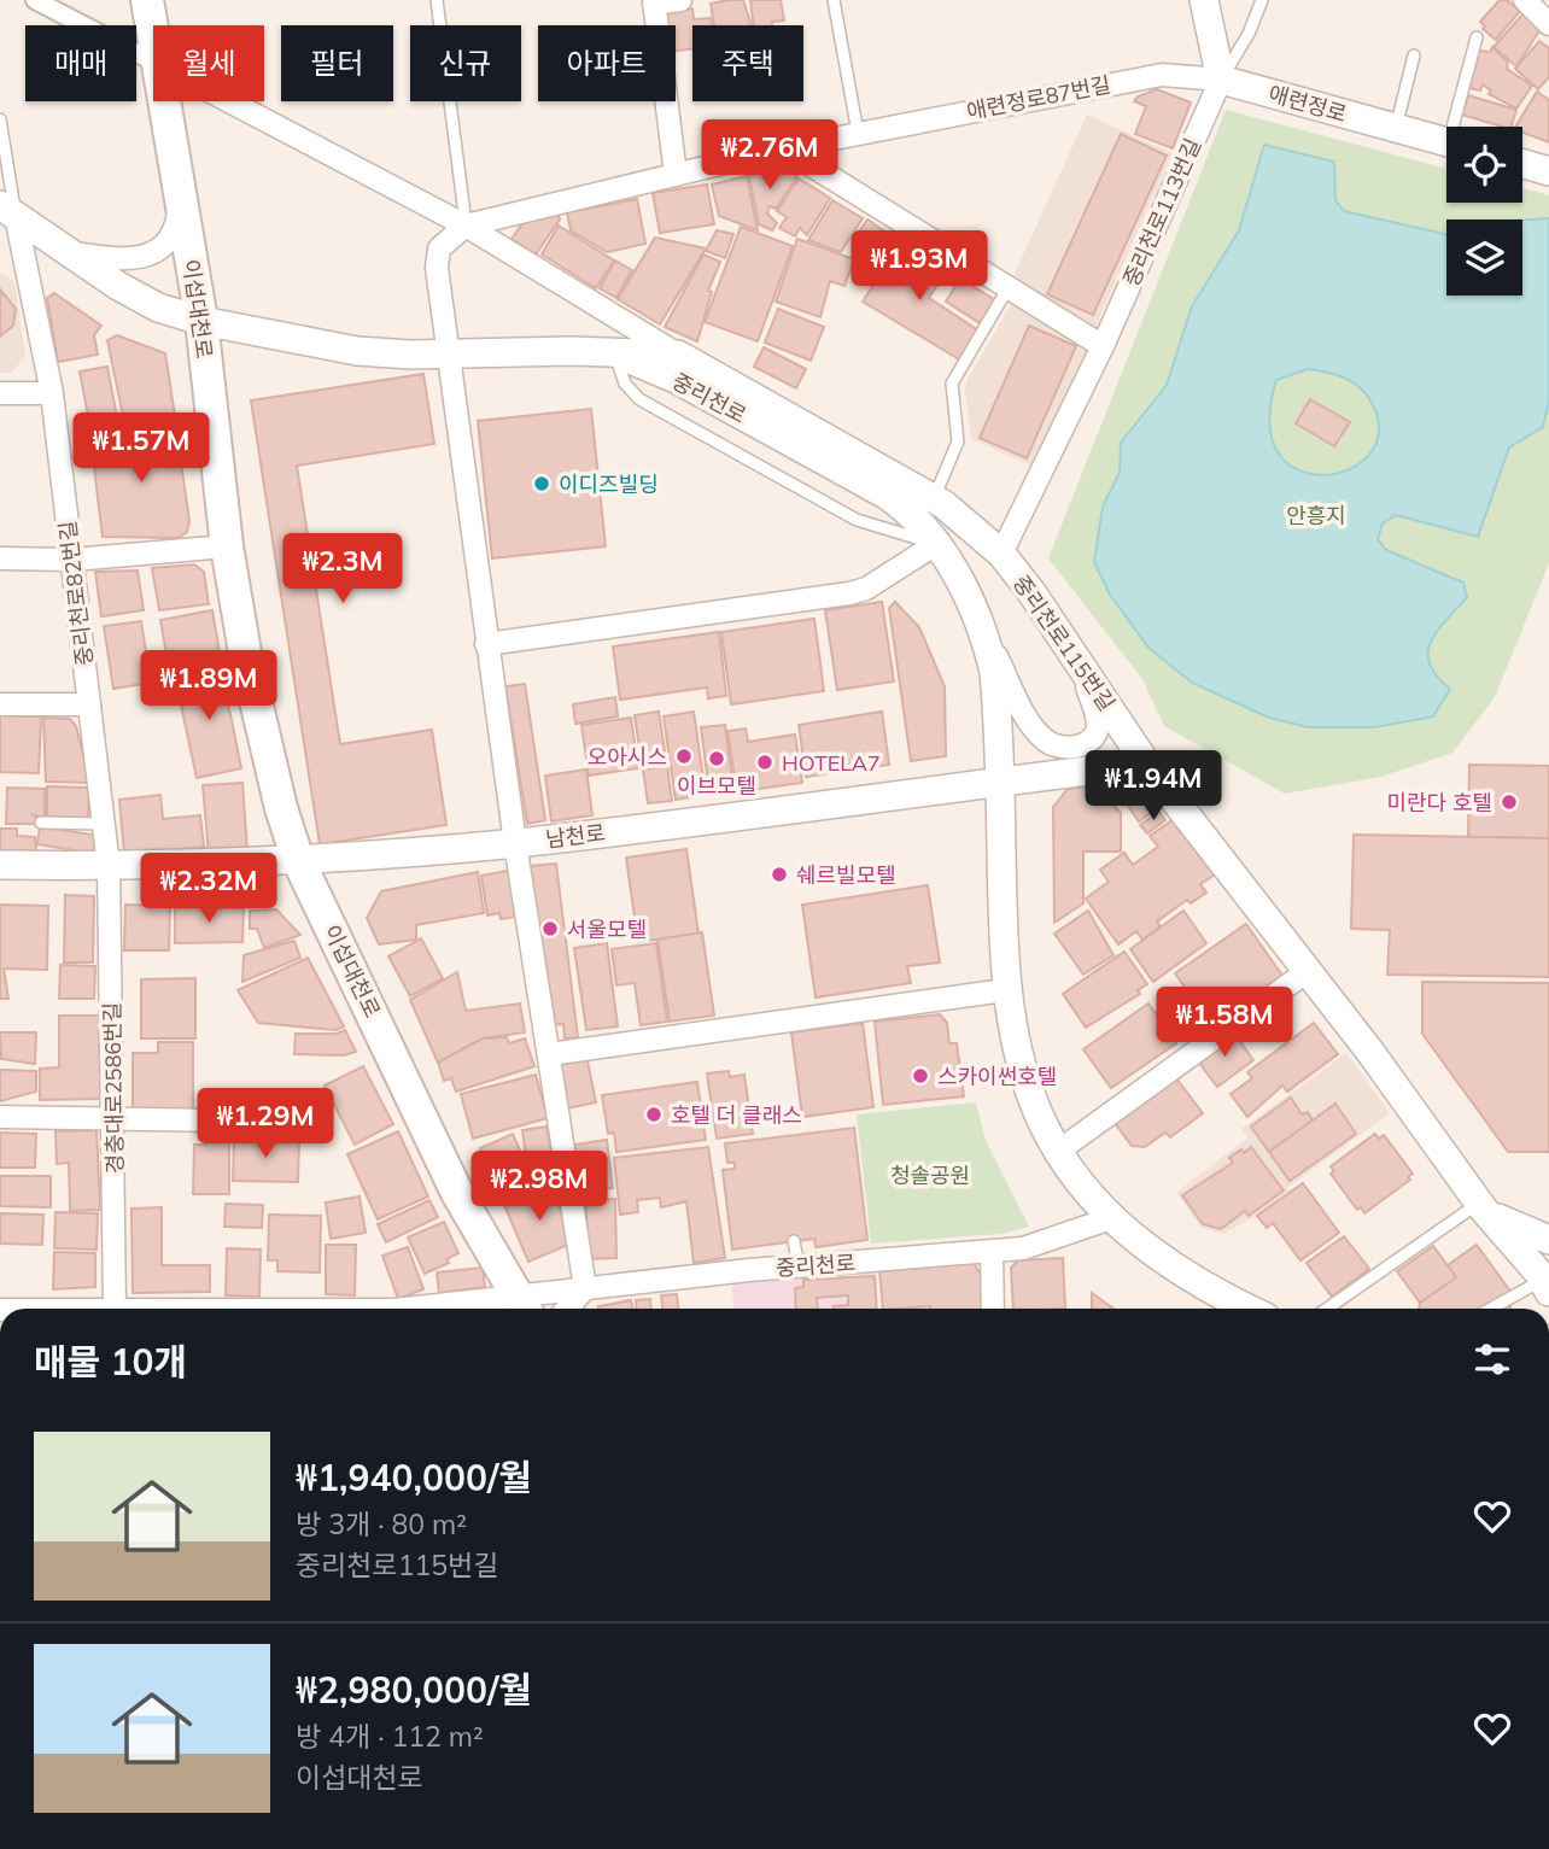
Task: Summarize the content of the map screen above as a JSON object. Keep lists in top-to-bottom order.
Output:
{
  "streets": {
    "main road": ["이섭대천로"],
    "street": [
      "애련정로87번길",
      "애련정로",
      "중리천로113번길",
      "중리천로",
      "중리천로82번길",
      "중리천로115번길",
      "남천로",
      "경충대로2586번길"
    ]
  },
  "crossings": [
    ["애련정로87번길", "애련정로"],
    ["애련정로87번길", "중리천로113번길"],
    ["애련정로", "중리천로113번길"],
    ["중리천로113번길", "중리천로115번길"],
    ["이섭대천로", "중리천로"],
    ["이섭대천로", "남천로"],
    ["중리천로", "중리천로82번길"],
    ["중리천로", "중리천로115번길"],
    ["중리천로", "남천로"],
    ["중리천로82번길", "남천로"],
    ["중리천로82번길", "경충대로2586번길"],
    ["중리천로115번길", "남천로"],
    ["남천로", "경충대로2586번길"]
  ],
  "parks": ["안흥지", "청솔공원"],
  "places": [
    "이디즈빌딩",
    "오아시스",
    "이브모텔",
    "HOTELA7",
    "미란다 호텔",
    "쉐르빌모텔",
    "서울모텔",
    "스카이썬호텔",
    "호텔 더 클래스"
  ],
  "page": {
    "chip": [
      "매매",
      "월세",
      "필터",
      "신규",
      "아파트",
      "주택"
    ],
    "price": [
      "₩2.76M",
      "₩1.93M",
      "₩1.57M",
      "₩2.3M",
      "₩1.89M",
      "₩1.94M",
      "₩2.32M",
      "₩1.58M",
      "₩1.29M",
      "₩2.98M"
    ],
    "heading": "매물 10개",
    "list": [
      {
        "name": "₩1,940,000/월",
        "note": "방 3개 · 80 m² · 중리천로115번길"
      },
      {
        "name": "₩2,980,000/월",
        "note": "방 4개 · 112 m² · 이섭대천로"
      }
    ]
  }
}
